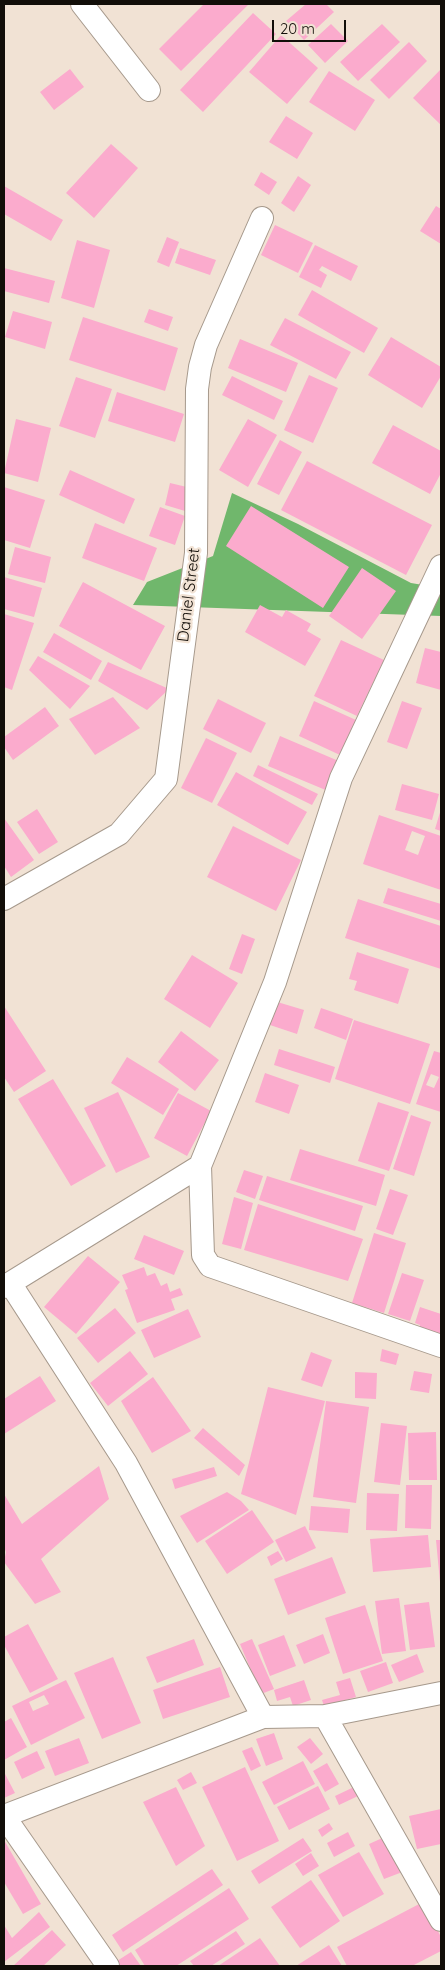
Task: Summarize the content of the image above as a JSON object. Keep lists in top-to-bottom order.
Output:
{
  "streets": {
    "street": ["Daniel Street"]
  },
  "scale_bar": "20 m"
}
